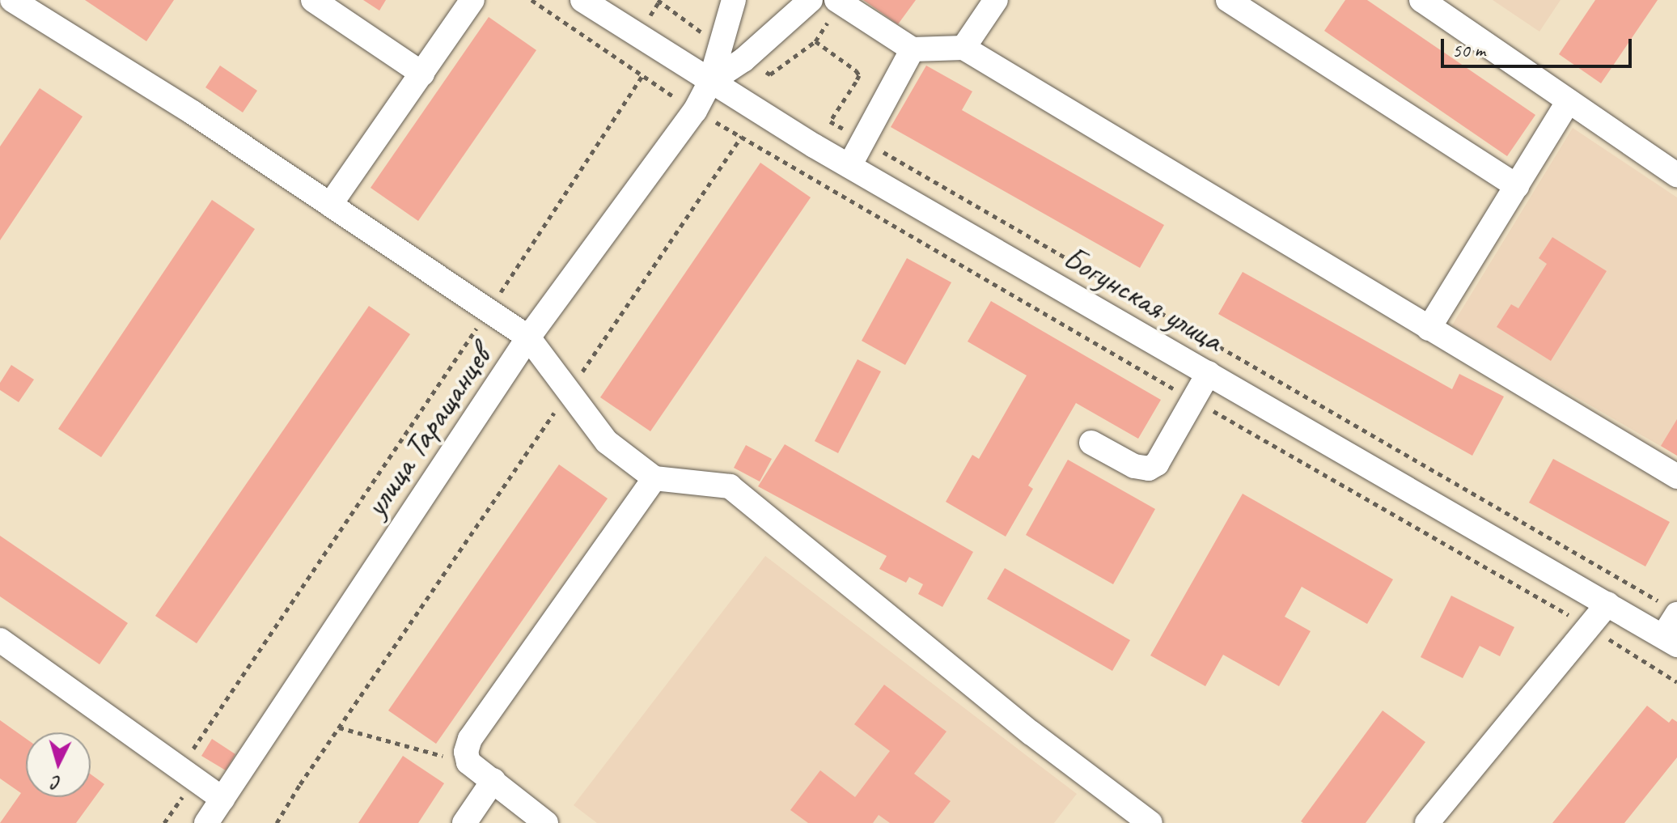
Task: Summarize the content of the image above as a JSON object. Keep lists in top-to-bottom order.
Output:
{
  "streets": {
    "street": ["Богунская улица", "улица Таращанцев"]
  },
  "crossings": [
    ["Богунская улица", "улица Таращанцев"]
  ],
  "scale_bar": "50 m",
  "north": "bottom"
}
